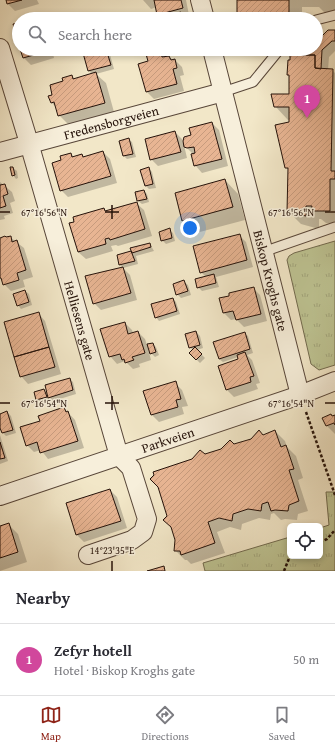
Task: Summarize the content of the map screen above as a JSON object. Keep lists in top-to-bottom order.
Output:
{
  "streets": {
    "street": [
      "Fredensborgveien",
      "Biskop Kroghs gate",
      "Helliesens gate",
      "Parkveien"
    ]
  },
  "crossings": [
    ["Fredensborgveien", "Biskop Kroghs gate"],
    ["Fredensborgveien", "Helliesens gate"],
    ["Biskop Kroghs gate", "Parkveien"],
    ["Helliesens gate", "Parkveien"]
  ],
  "page": {
    "search": "Search here",
    "pins": "1",
    "heading": "Nearby",
    "list": [
      {
        "mark": "1",
        "name": "Zefyr hotell",
        "note": "Hotel · Biskop Kroghs gate",
        "value": "50 m"
      }
    ],
    "nav": ["Map", "Directions", "Saved"]
  },
  "coordinates": ["67°16'56\"N", "67°16'54\"N", "14°23'35\"E"]
}
